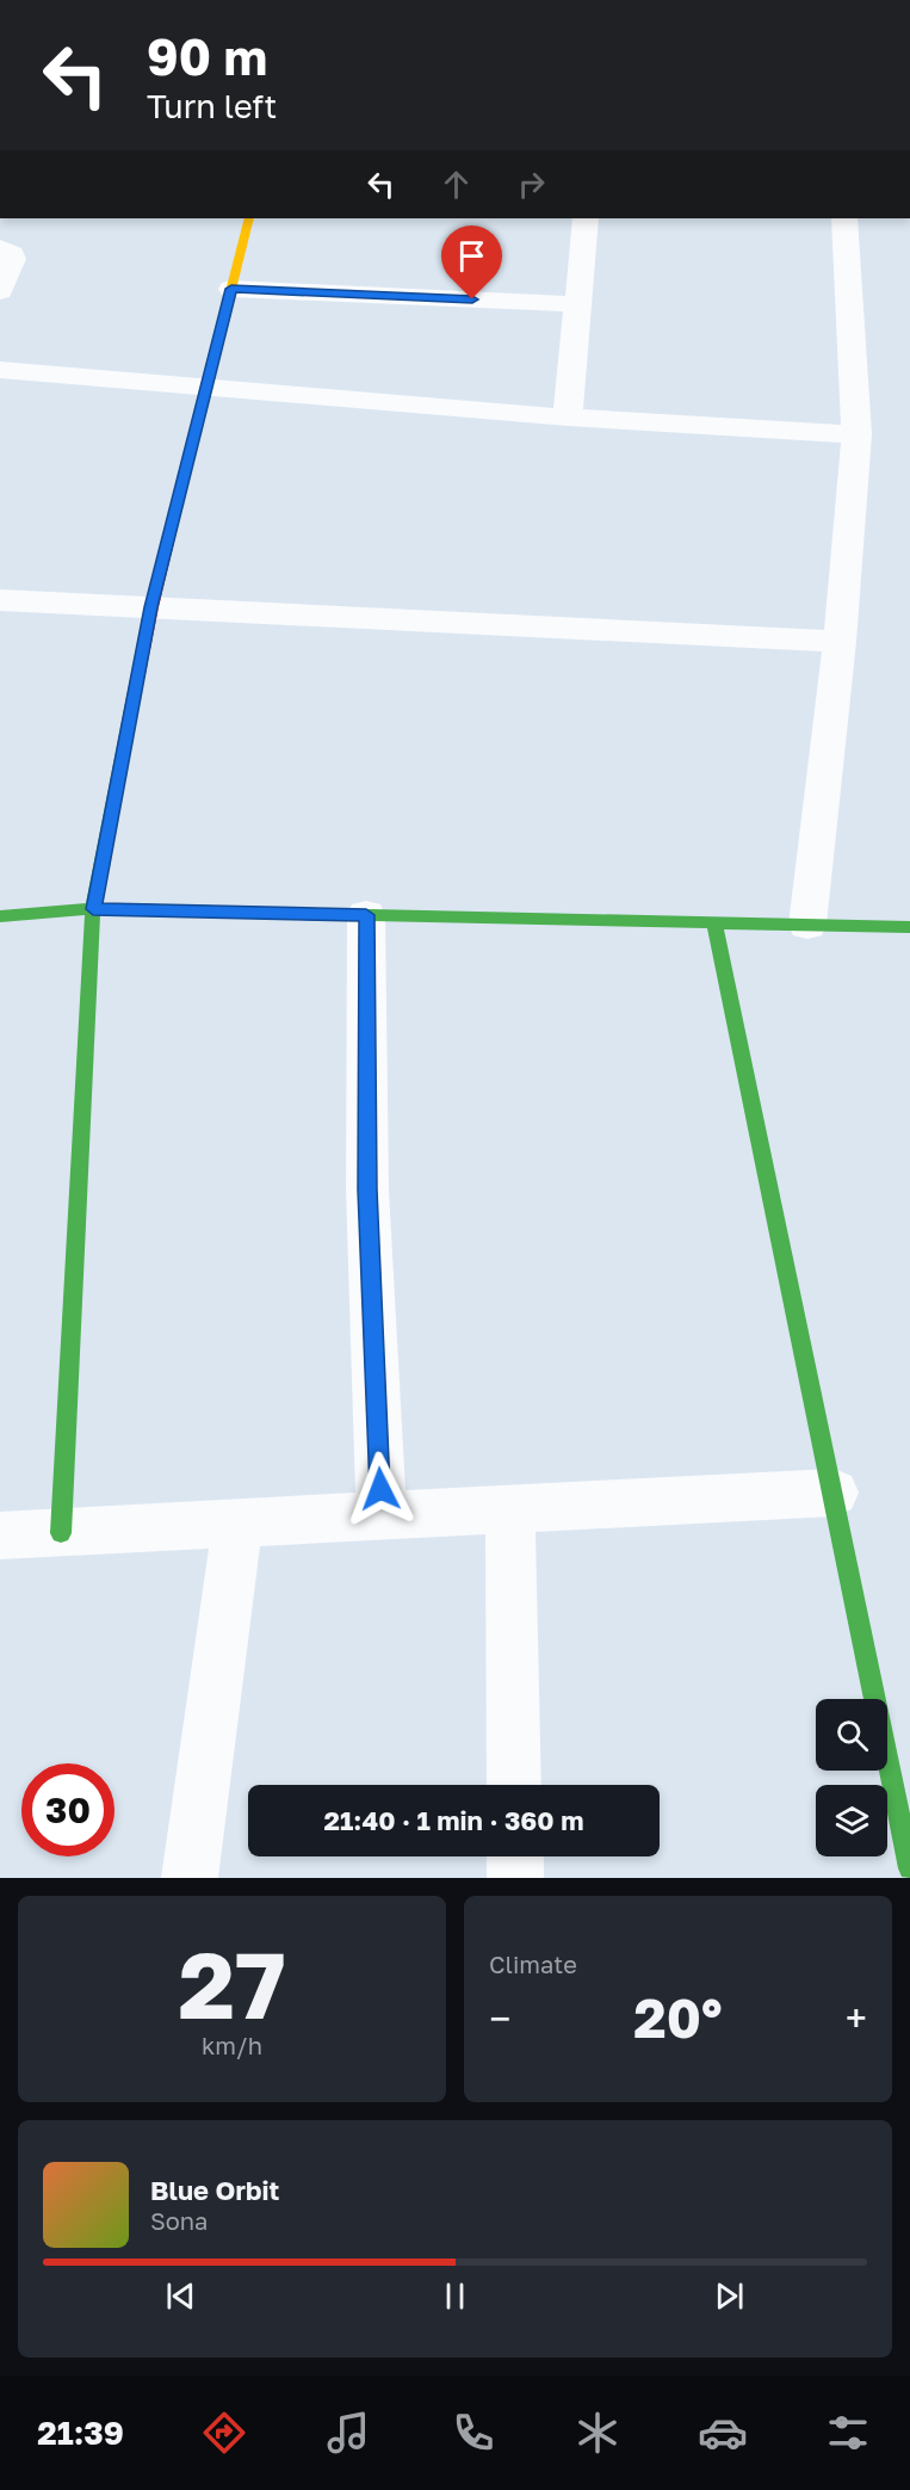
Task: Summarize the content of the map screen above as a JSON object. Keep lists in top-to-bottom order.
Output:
{
  "page": {
    "turn": ["90 m", "Turn left"],
    "limit": "30",
    "trip": "21:40 · 1 min · 360 m",
    "tile": [
      ["27", "km/h"],
      "Climate"
    ],
    "heat": ["−", "20°", "+"],
    "song": ["Blue Orbit", "Sona"],
    "tabs": "21:39"
  }
}
